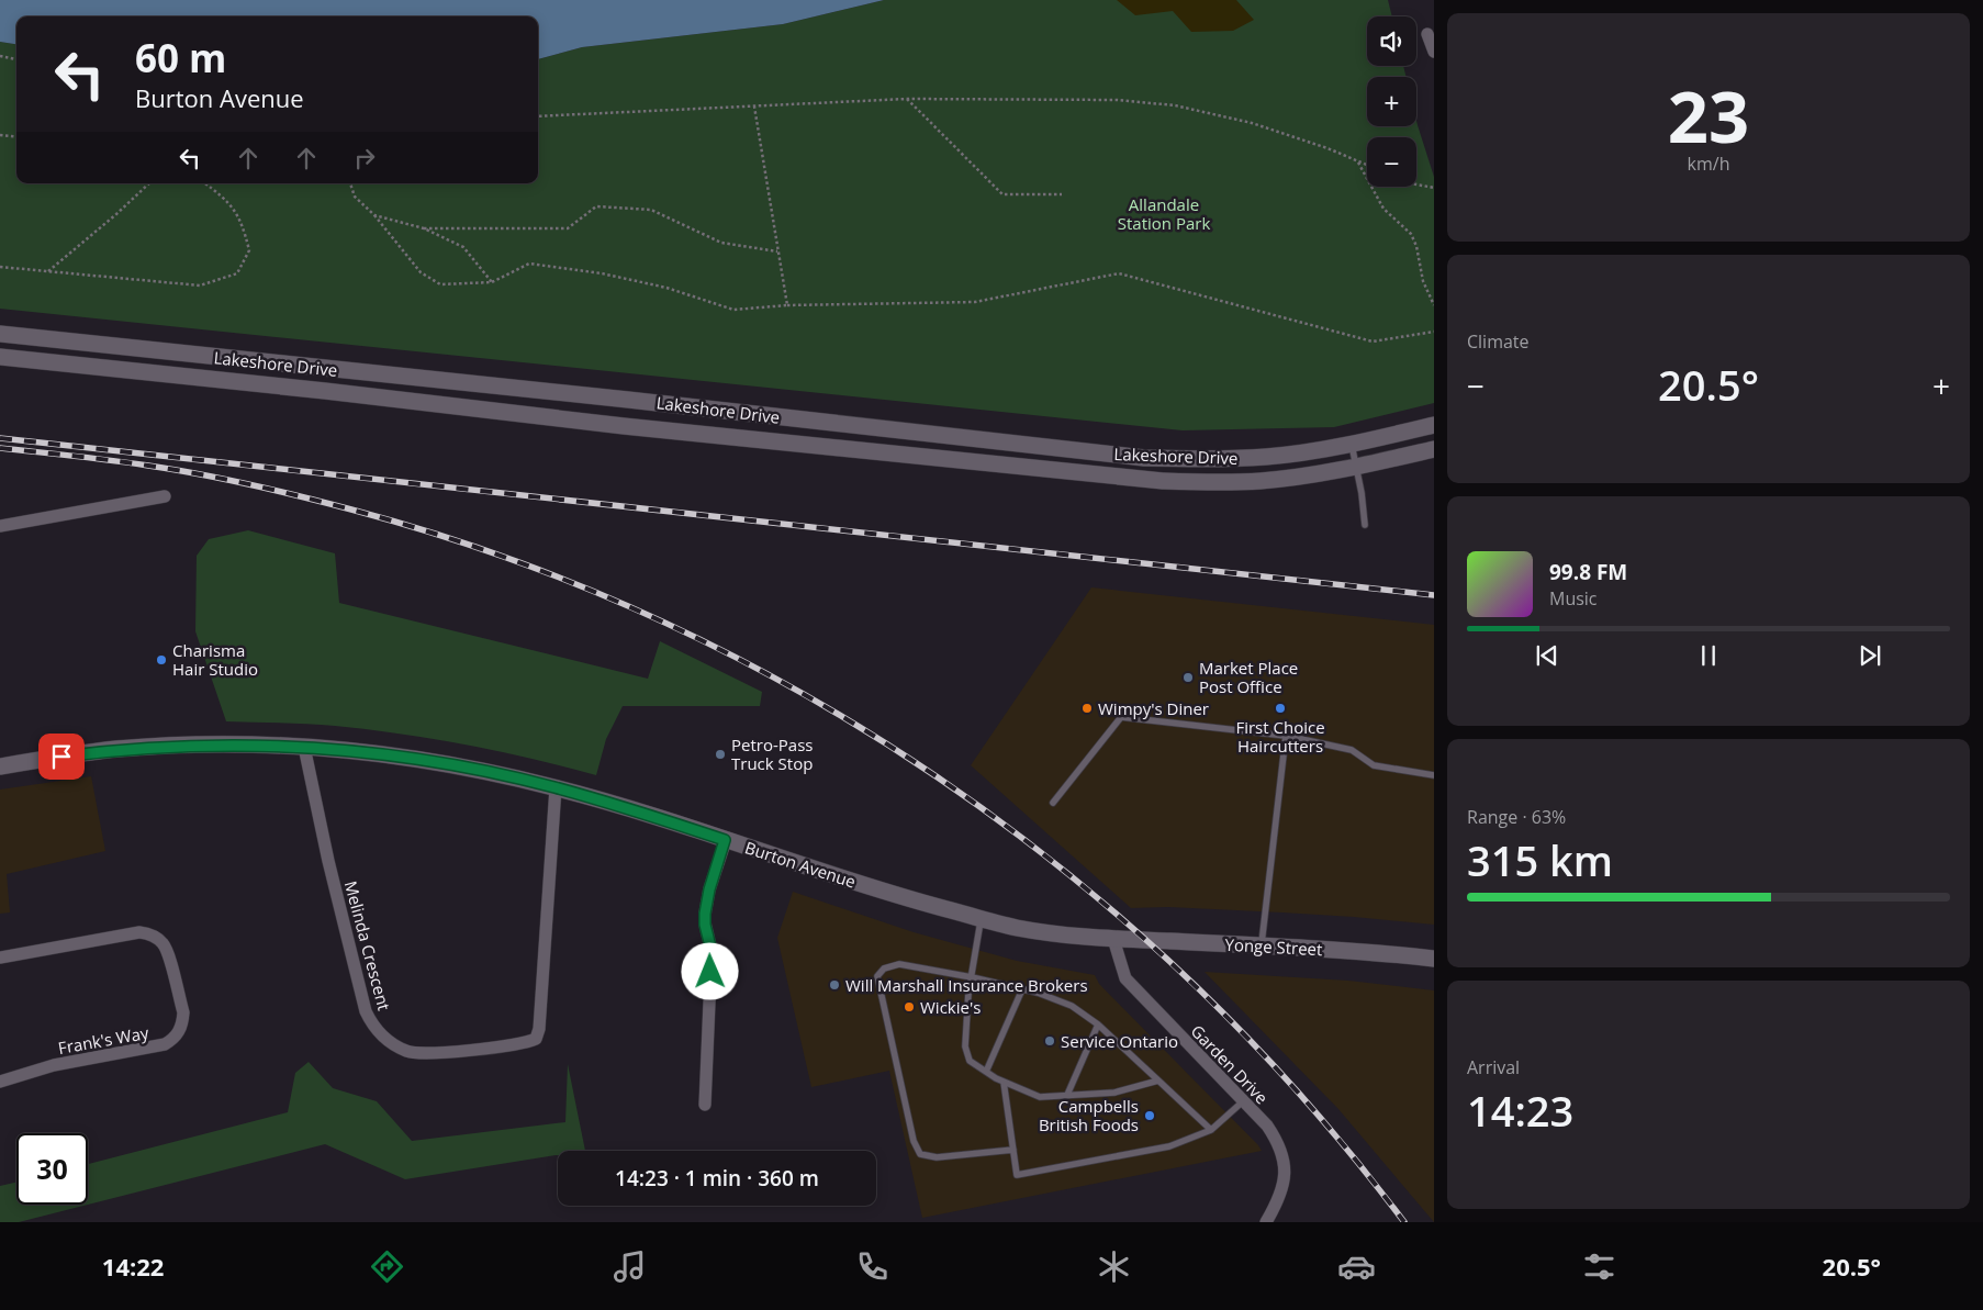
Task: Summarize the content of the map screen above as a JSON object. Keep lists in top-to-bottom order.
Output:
{
  "streets": {
    "main road": ["Lakeshore Drive", "Burton Avenue", "Yonge Street"],
    "street": ["Melinda Crescent", "Frank's Way", "Garden Drive"]
  },
  "crossings": [
    ["Burton Avenue", "Melinda Crescent"],
    ["Burton Avenue", "Yonge Street"],
    ["Burton Avenue", "Garden Drive"],
    ["Yonge Street", "Garden Drive"]
  ],
  "parks": ["Allandale Station Park"],
  "places": [
    "Charisma Hair Studio",
    "Market Place Post Office",
    "Wimpy's Diner",
    "First Choice Haircutters",
    "Petro-Pass Truck Stop",
    "Will Marshall Insurance Brokers",
    "Wickie's",
    "Service Ontario",
    "Campbells British Foods"
  ],
  "page": {
    "tile": [
      ["23", "km/h"],
      "Climate",
      ["Range · 63%", "315 km"],
      ["Arrival", "14:23"]
    ],
    "map_buttons": ["+", "−"],
    "turn": ["60 m", "Burton Avenue"],
    "heat": ["−", "20.5°", "+"],
    "song": ["99.8 FM", "Music"],
    "limit": "30",
    "trip": "14:23 · 1 min · 360 m",
    "tabs": ["14:22", "20.5°"]
  }
}
